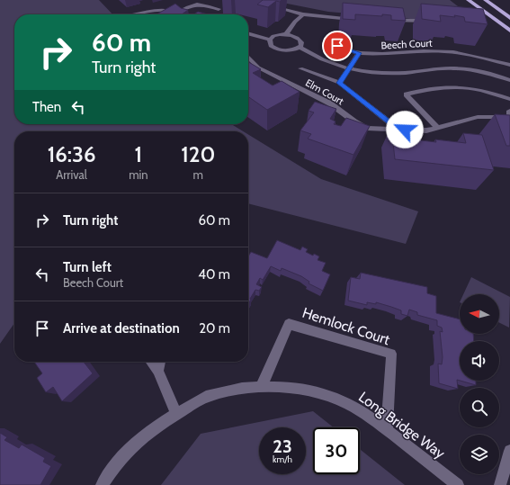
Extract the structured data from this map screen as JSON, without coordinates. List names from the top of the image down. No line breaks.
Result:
{"streets":{"street":["Beech Court","Elm Court","Hemlock Court","Long Bridge Way"]},"crossings":[["Hemlock Court","Long Bridge Way"]],"north":"left","page":{"turn":["60 m","Turn right"],"then":"Then","eta":["16:36","Arrival","1","min","120","m"],"list":[{"name":"Turn right","value":"60 m"},{"name":"Turn left","note":"Beech Court","value":"40 m"},{"name":"Arrive at destination","value":"20 m"}],"speed":"23 km/h","limit":"30"}}
